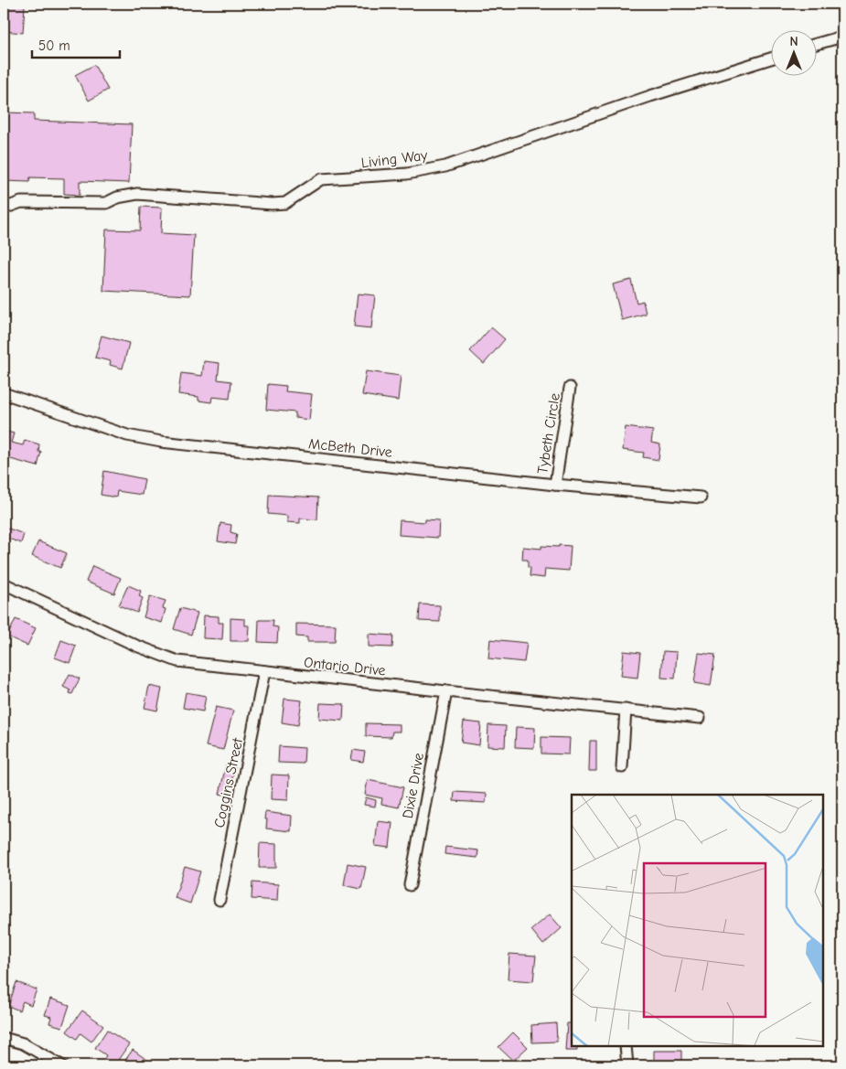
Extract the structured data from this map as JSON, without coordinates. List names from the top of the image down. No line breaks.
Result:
{"streets":{"street":["Living Way","Tybeth Circle","McBeth Drive","Ontario Drive","Coggins Street","Dixie Drive"]},"crossings":[["Tybeth Circle","McBeth Drive"],["Ontario Drive","Coggins Street"],["Ontario Drive","Dixie Drive"]],"scale_bar":"50 m","north":"top"}
